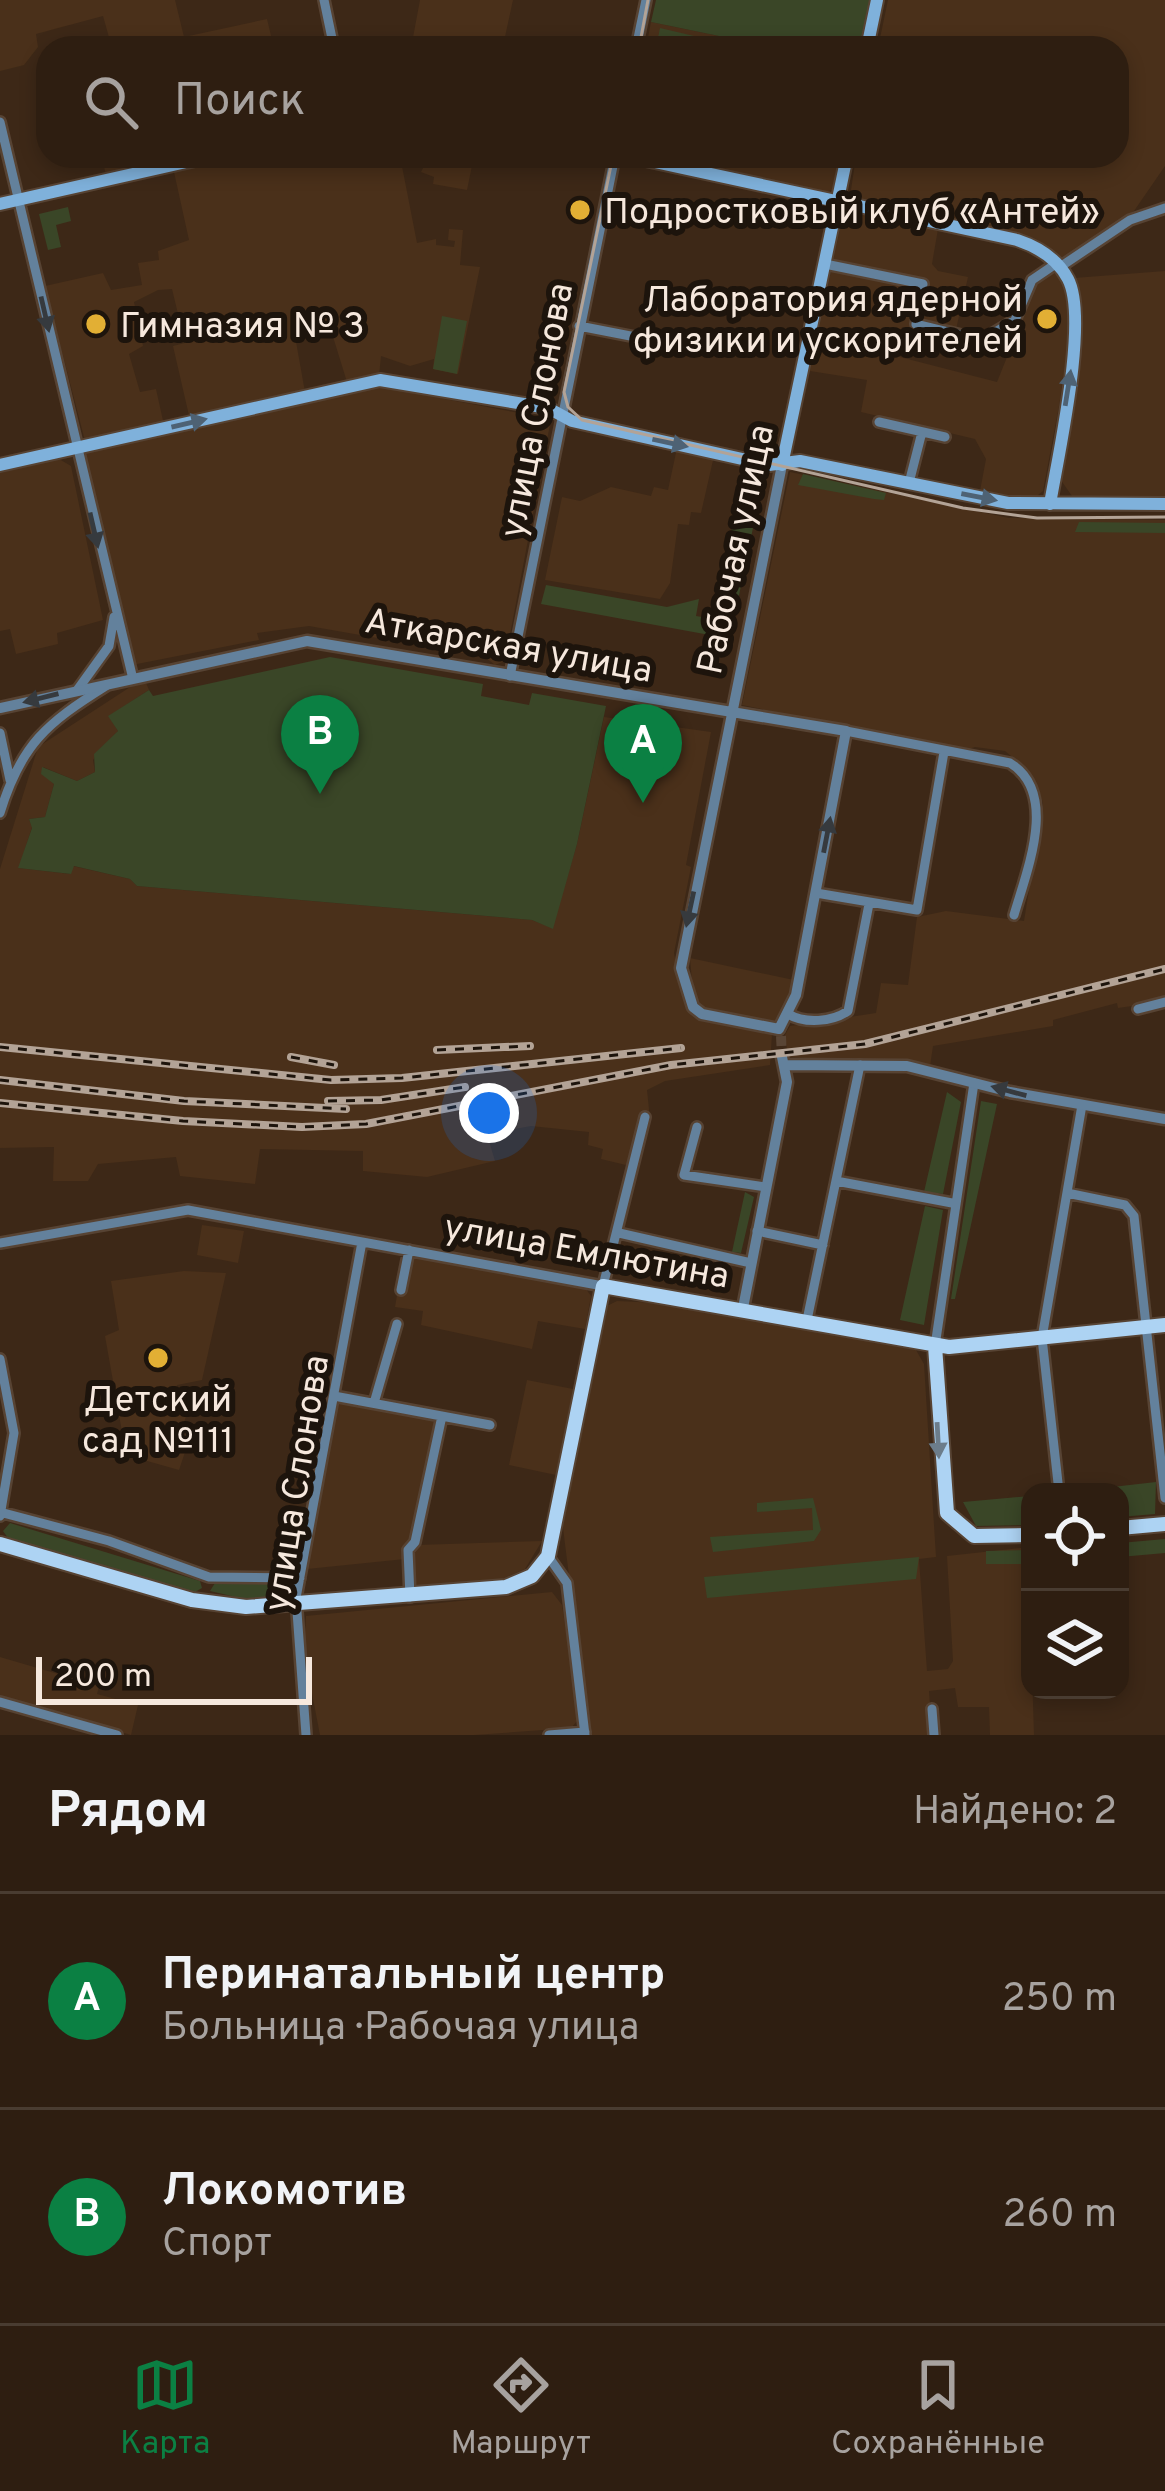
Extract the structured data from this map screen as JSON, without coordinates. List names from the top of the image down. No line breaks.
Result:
{"streets":{"main road":["Рабочая улица","улица Емлютина"],"street":["улица Слонова","Аткарская улица"]},"crossings":[["улица Слонова","Аткарская улица"],["улица Слонова","улица Емлютина"],["Рабочая улица","Аткарская улица"]],"places":["Подростковый клуб «Антей»","Лаборатория ядерной физики и ускорителей","Гимназия № 3","Детский сад №111"],"scale_bar":"200 m","page":{"search":"Поиск","pins":["B","A"],"scale":"200 m","heading":["Рядом","Найдено: 2"],"list":[{"mark":"A","name":"Перинатальный центр","note":"Больница · Рабочая улица","value":"250 m"},{"mark":"B","name":"Локомотив","note":"Спорт","value":"260 m"}],"nav":["Карта","Маршрут","Сохранённые"]}}
